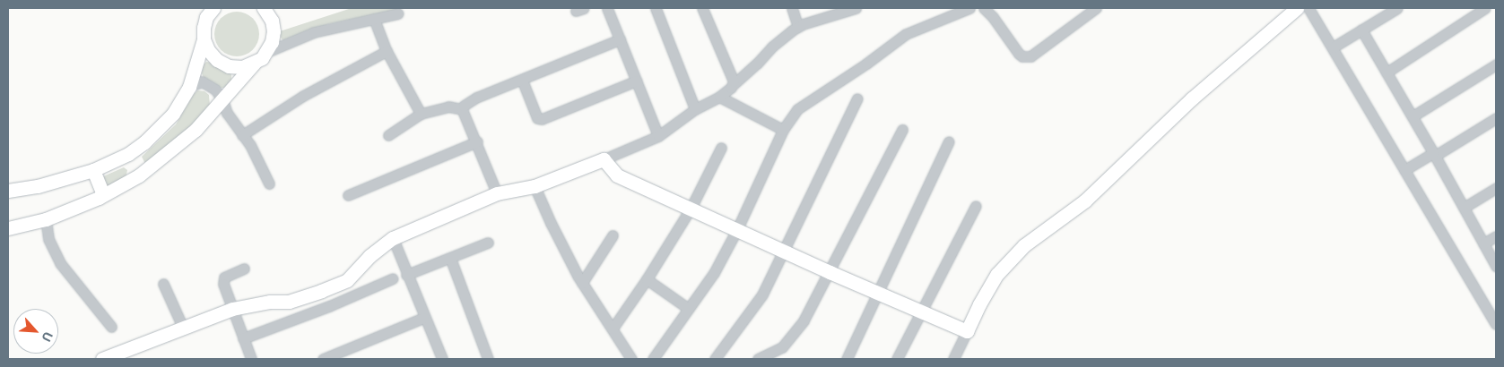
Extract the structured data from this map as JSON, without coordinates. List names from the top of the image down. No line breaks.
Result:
{"north":"bottom right"}
